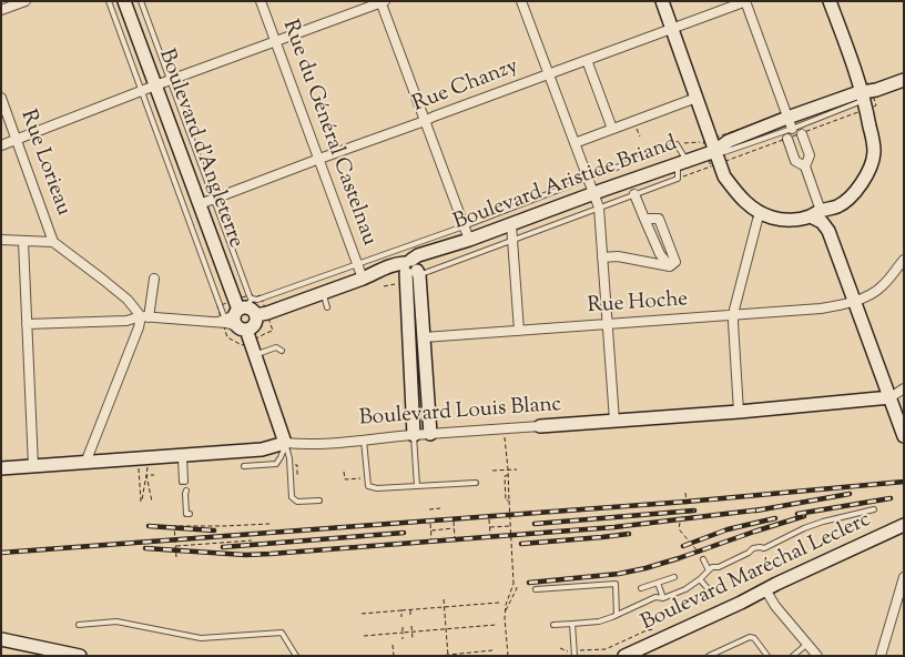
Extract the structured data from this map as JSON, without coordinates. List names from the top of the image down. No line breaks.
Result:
{"streets":{"street":["Rue Chanzy","Rue du Général Castelnau","Boulevard d'Angleterre","Rue Lorieau","Boulevard Aristide Briand","Rue Hoche","Boulevard Louis Blanc","Boulevard Maréchal Leclerc"]},"crossings":[["Rue Chanzy","Rue du Général Castelnau"],["Rue Chanzy","Boulevard d'Angleterre"],["Rue du Général Castelnau","Boulevard Aristide Briand"],["Boulevard d'Angleterre","Boulevard Aristide Briand"],["Boulevard d'Angleterre","Boulevard Louis Blanc"]]}
